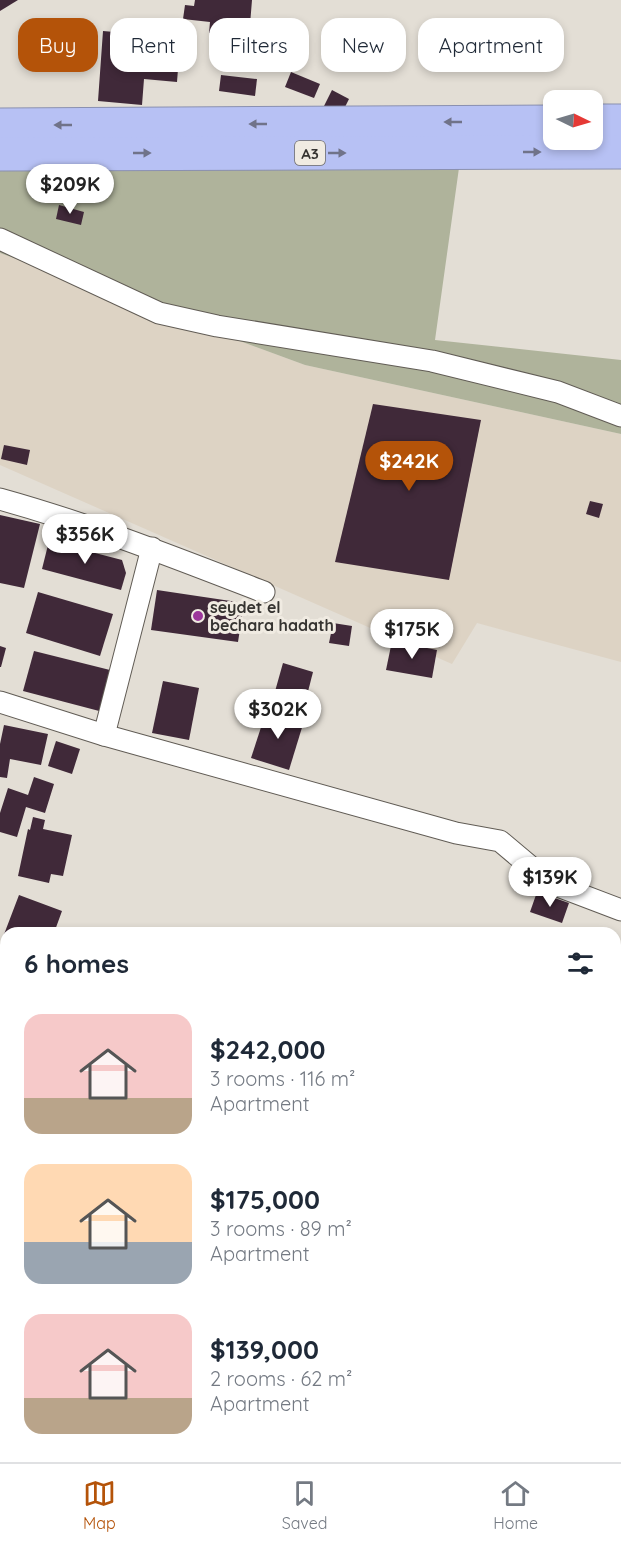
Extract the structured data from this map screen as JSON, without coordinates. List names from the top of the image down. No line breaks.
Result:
{"streets":{"highway":["A3"]},"places":["seydet el bechara hadath"],"north":"right","page":{"chip":["Buy","Rent","Filters","New","Apartment"],"price":["$209K","$242K","$356K","$175K","$302K","$139K"],"heading":"6 homes","list":[{"name":"$242,000","note":"3 rooms · 116 m² · Apartment"},{"name":"$175,000","note":"3 rooms · 89 m² · Apartment"},{"name":"$139,000","note":"2 rooms · 62 m² · Apartment"}],"tabs":["Map","Saved","Home"]}}
